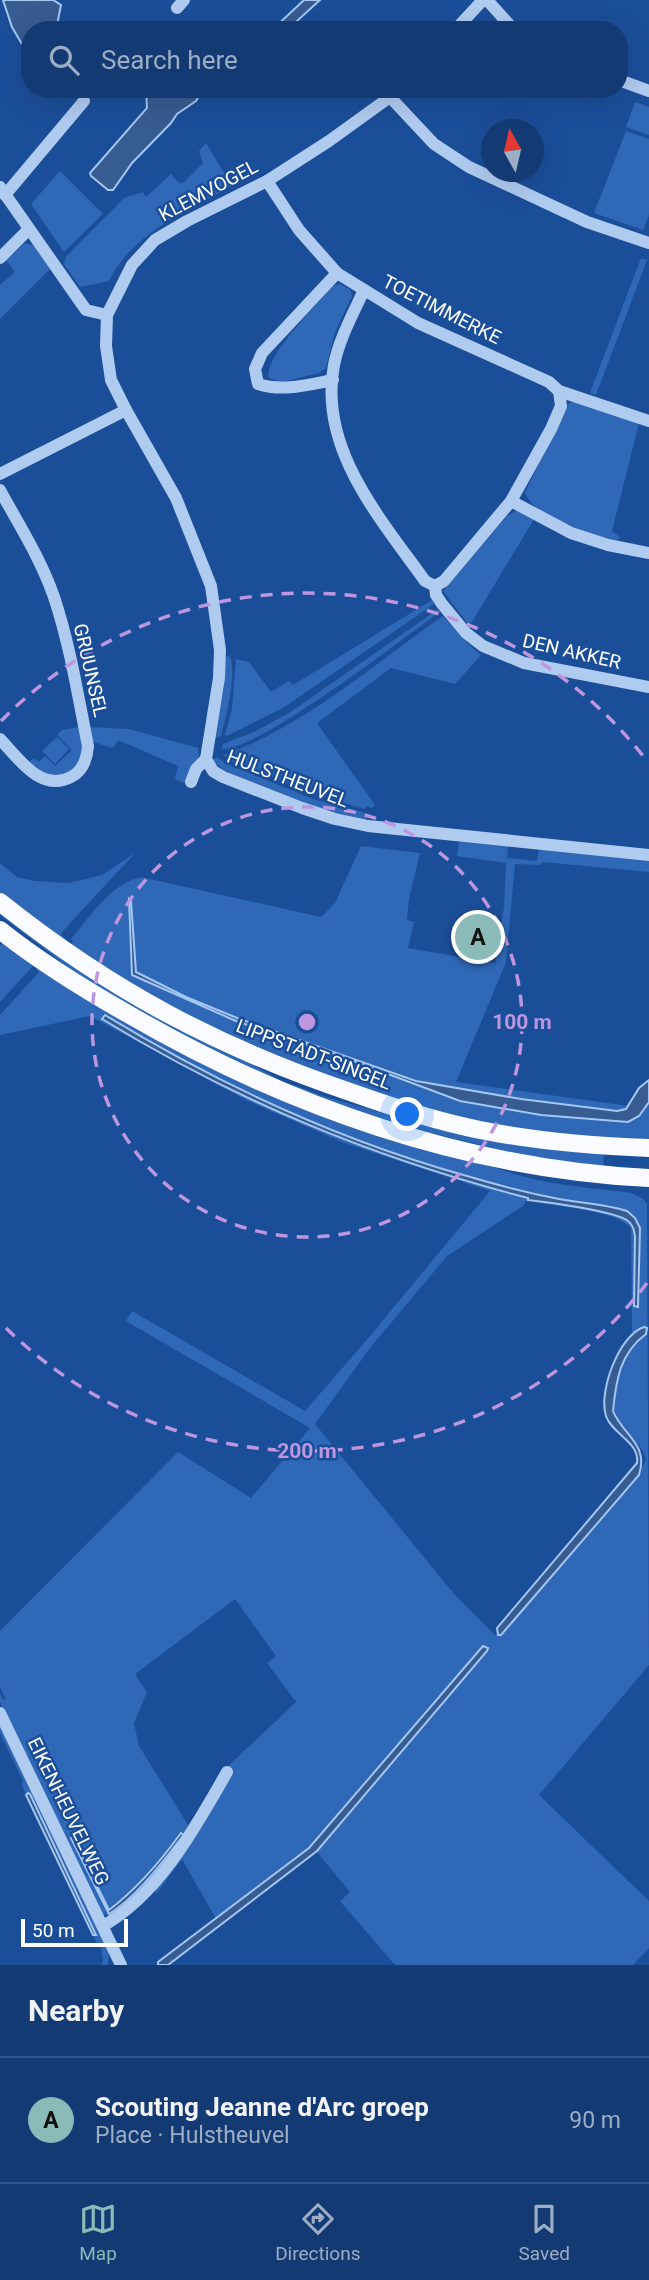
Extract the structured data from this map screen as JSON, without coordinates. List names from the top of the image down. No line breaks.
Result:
{"streets":{"main road":["LIPPSTADT-SINGEL"],"street":["KLEMVOGEL","TOETIMMERKE","DEN AKKER","GRUUNSEL","HULSTHEUVEL","EIKENHEUVELWEG"]},"crossings":[["KLEMVOGEL","TOETIMMERKE"],["KLEMVOGEL","HULSTHEUVEL"],["TOETIMMERKE","DEN AKKER"]],"scale_bar":"50 m","north":"top","page":{"search":"Search here","pins":"A","scale":"50 m","heading":"Nearby","list":[{"mark":"A","name":"Scouting Jeanne d'Arc groep","note":"Place · Hulstheuvel","value":"90 m"}],"nav":["Map","Directions","Saved"]},"rings":["100 m","200 m"]}
